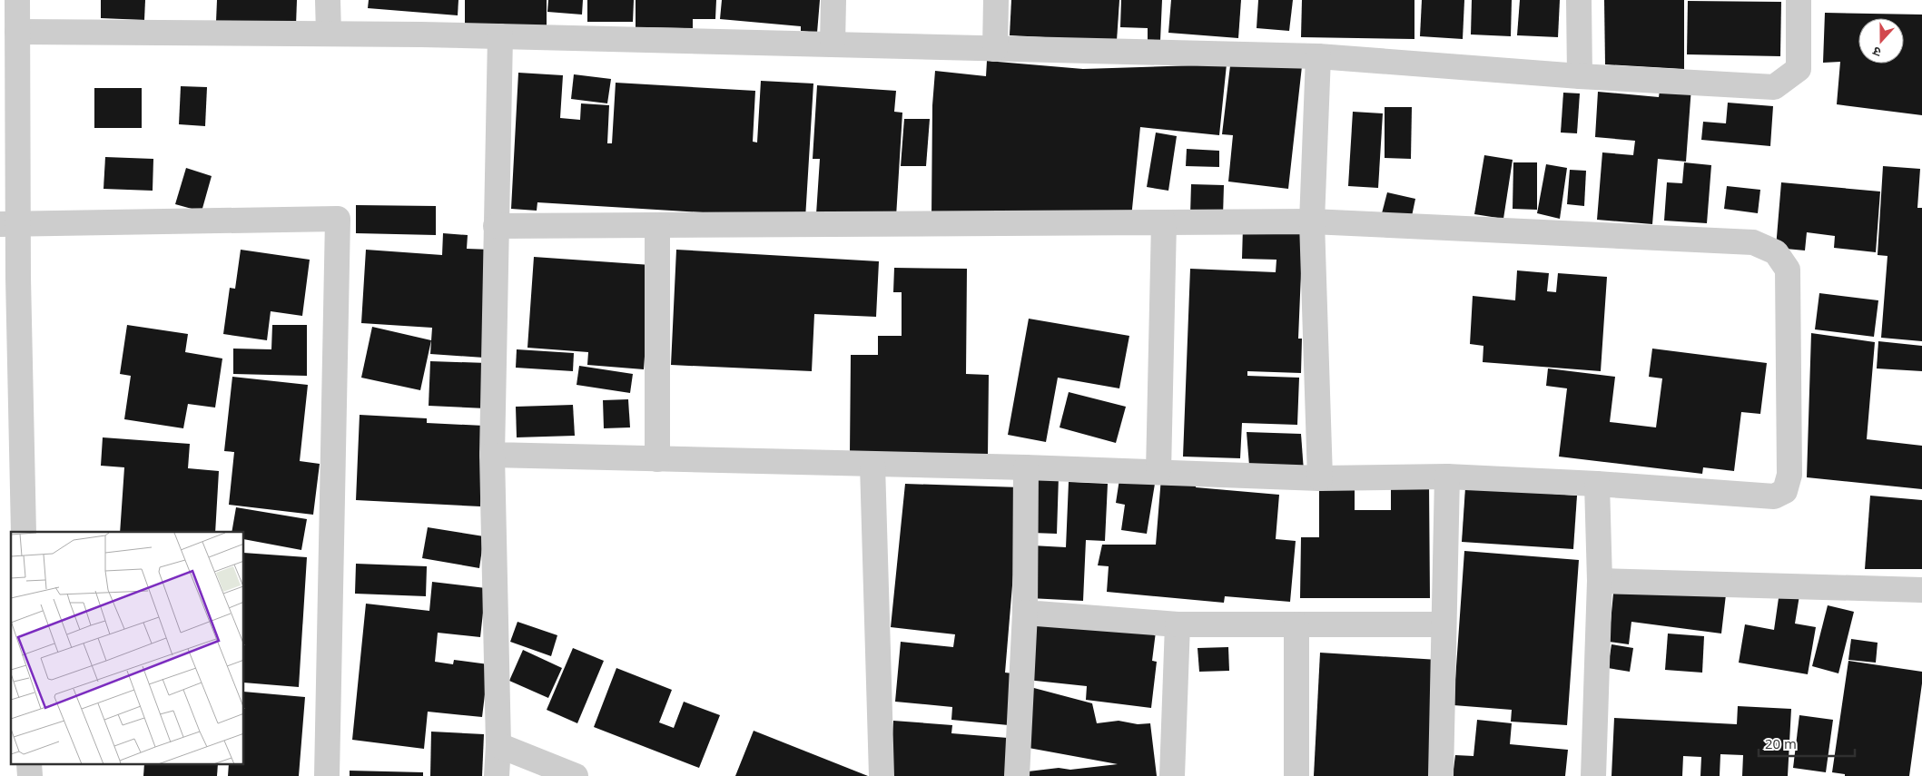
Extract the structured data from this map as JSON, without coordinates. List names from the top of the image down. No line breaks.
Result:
{"scale_bar":"20 m","north":"bottom"}
